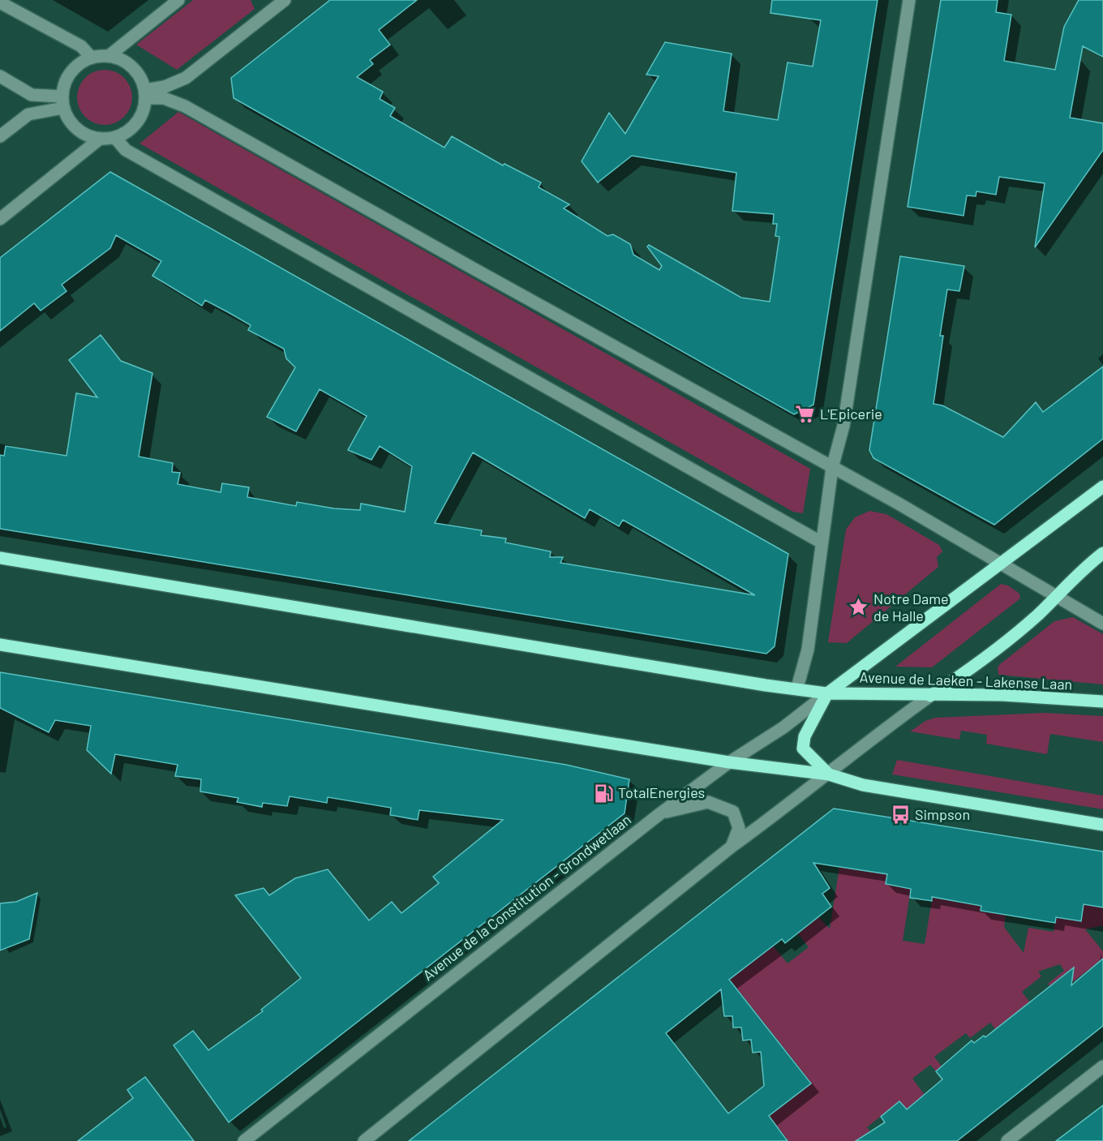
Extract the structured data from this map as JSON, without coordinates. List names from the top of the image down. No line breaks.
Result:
{"streets":{"main road":["Avenue de Laeken - Lakense Laan"],"street":["Avenue de la Constitution - Grondwetlaan"]},"crossings":[["Avenue de Laeken - Lakense Laan","Avenue de la Constitution - Grondwetlaan"]],"places":{"supermarket":["L'Epicerie"],"place":["Notre Dame de Halle"],"fuel station":["TotalEnergies"],"bus stop":["Simpson"]}}
